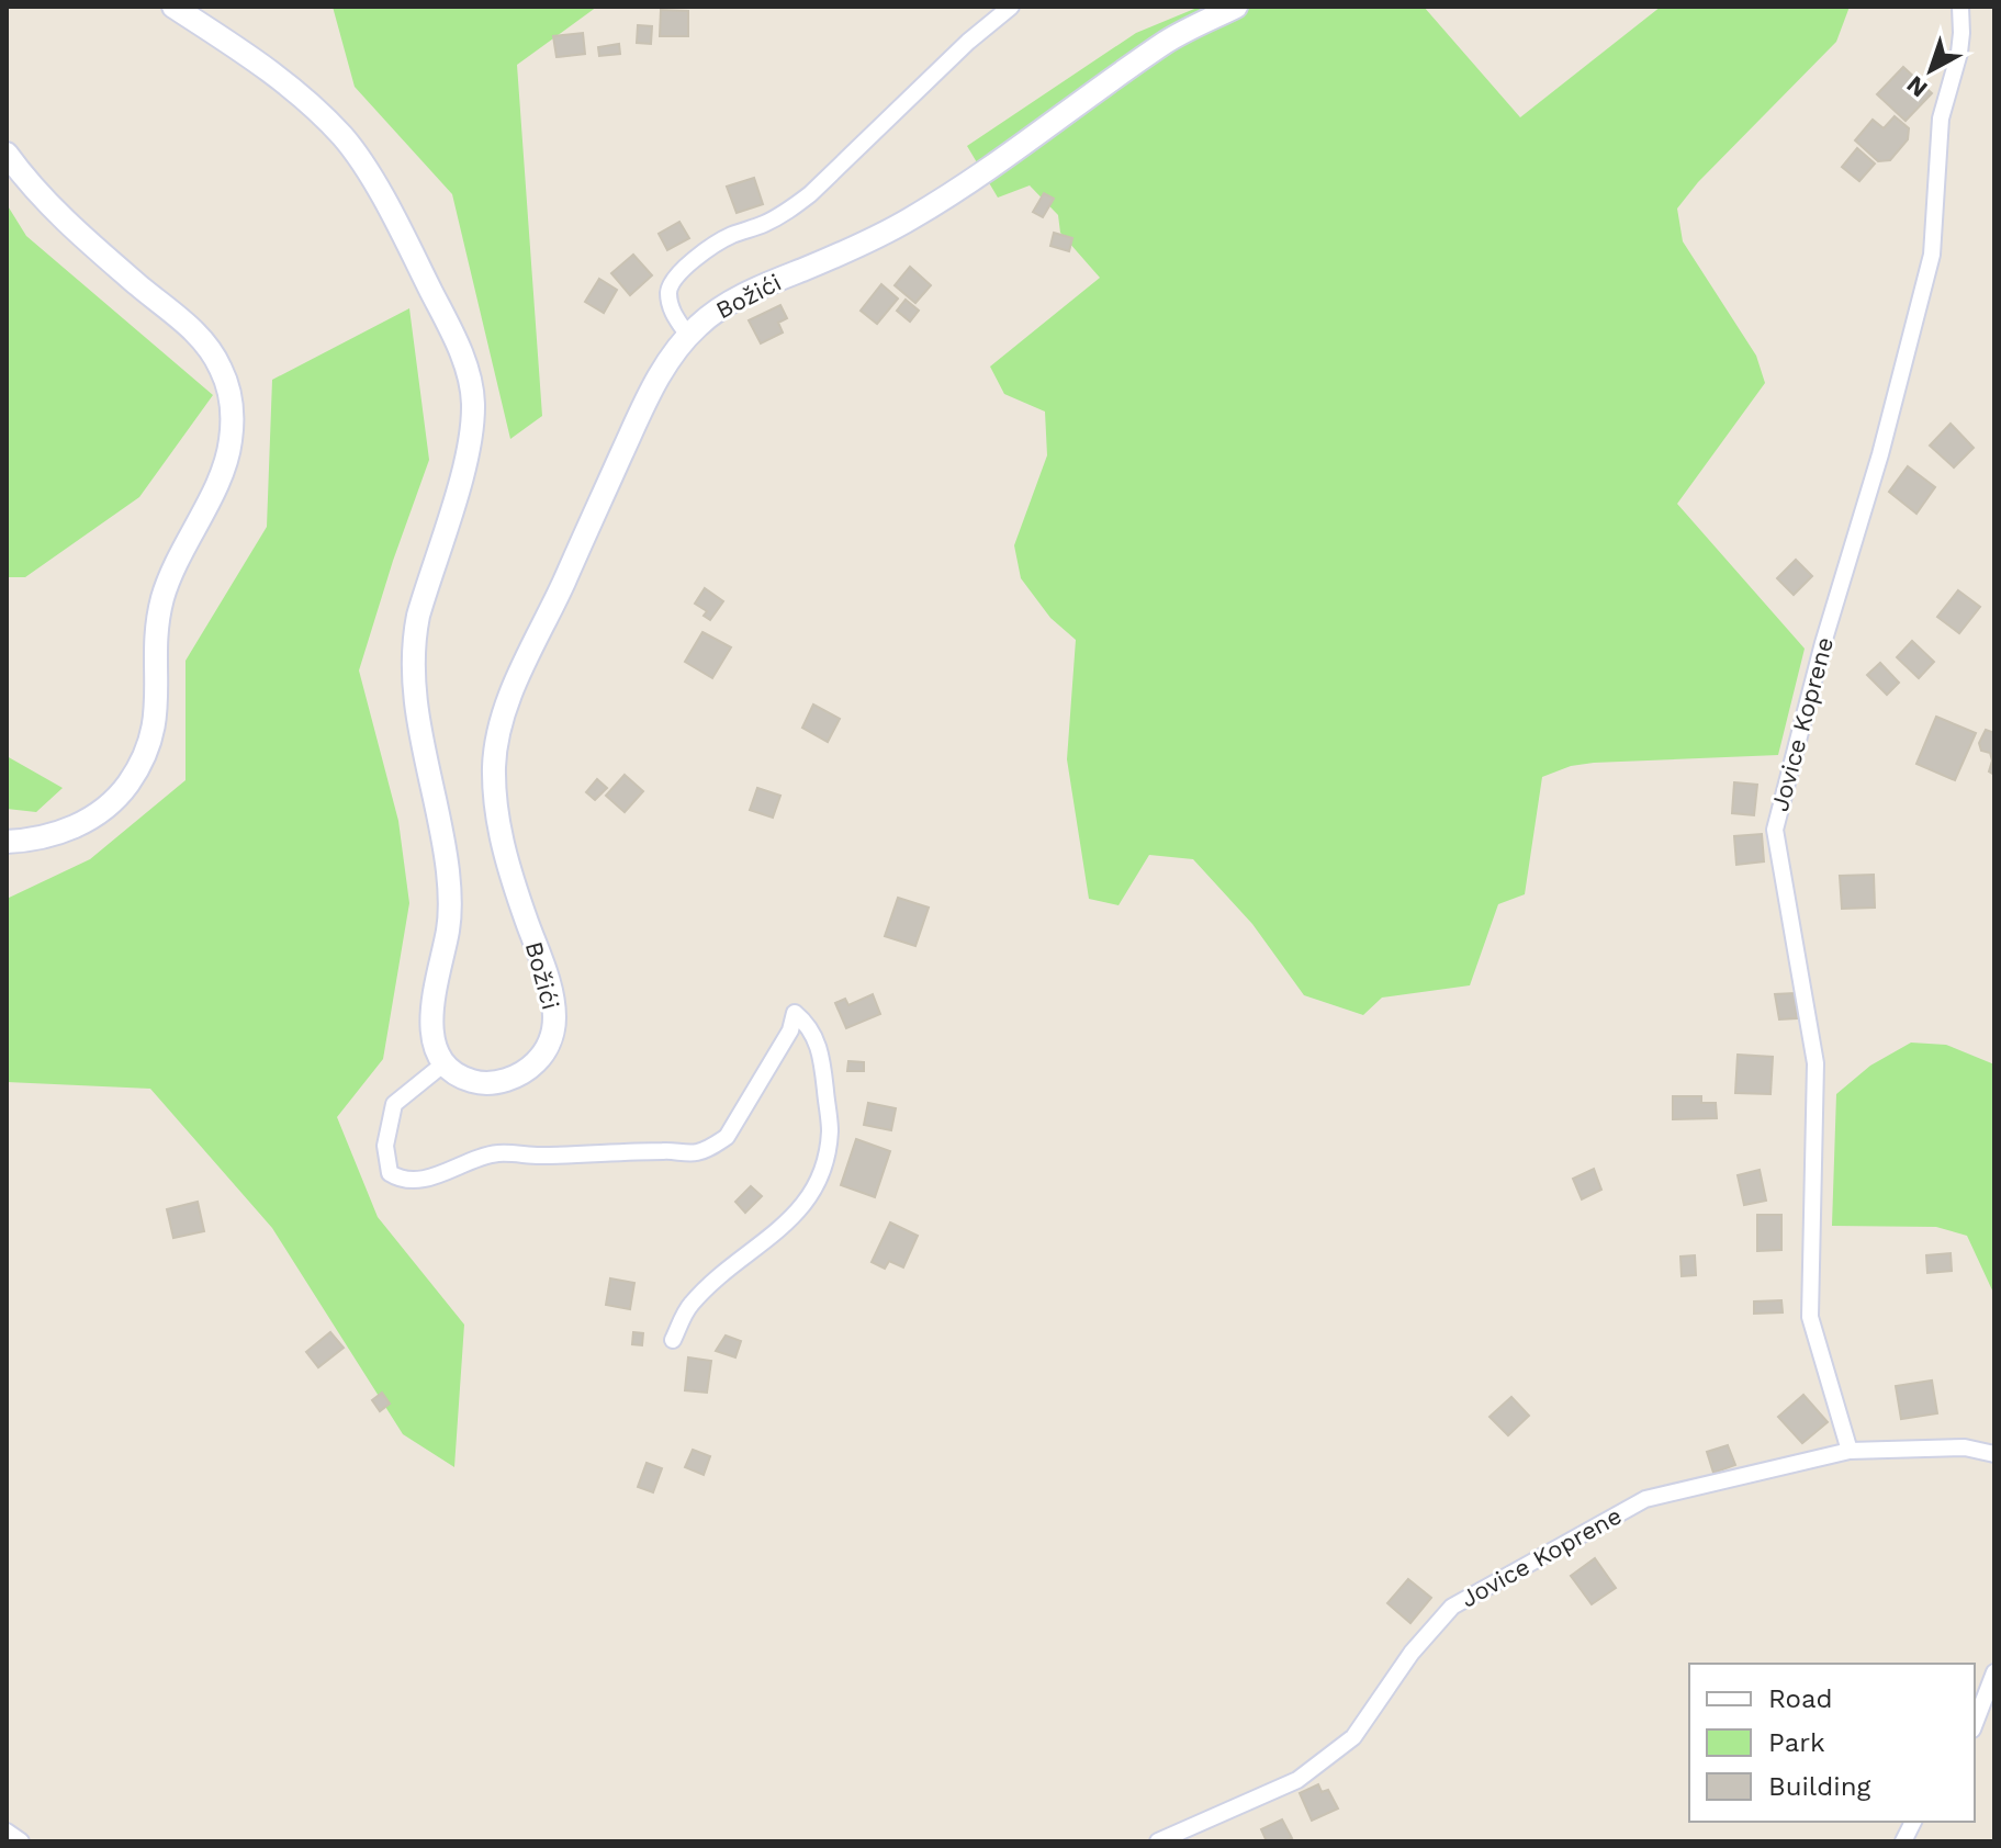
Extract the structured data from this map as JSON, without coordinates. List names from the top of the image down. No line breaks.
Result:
{"streets":{"main road":["Božići"],"street":["Jovice Koprene"]},"legend":["Road","Park","Building"],"north":"bottom left"}
